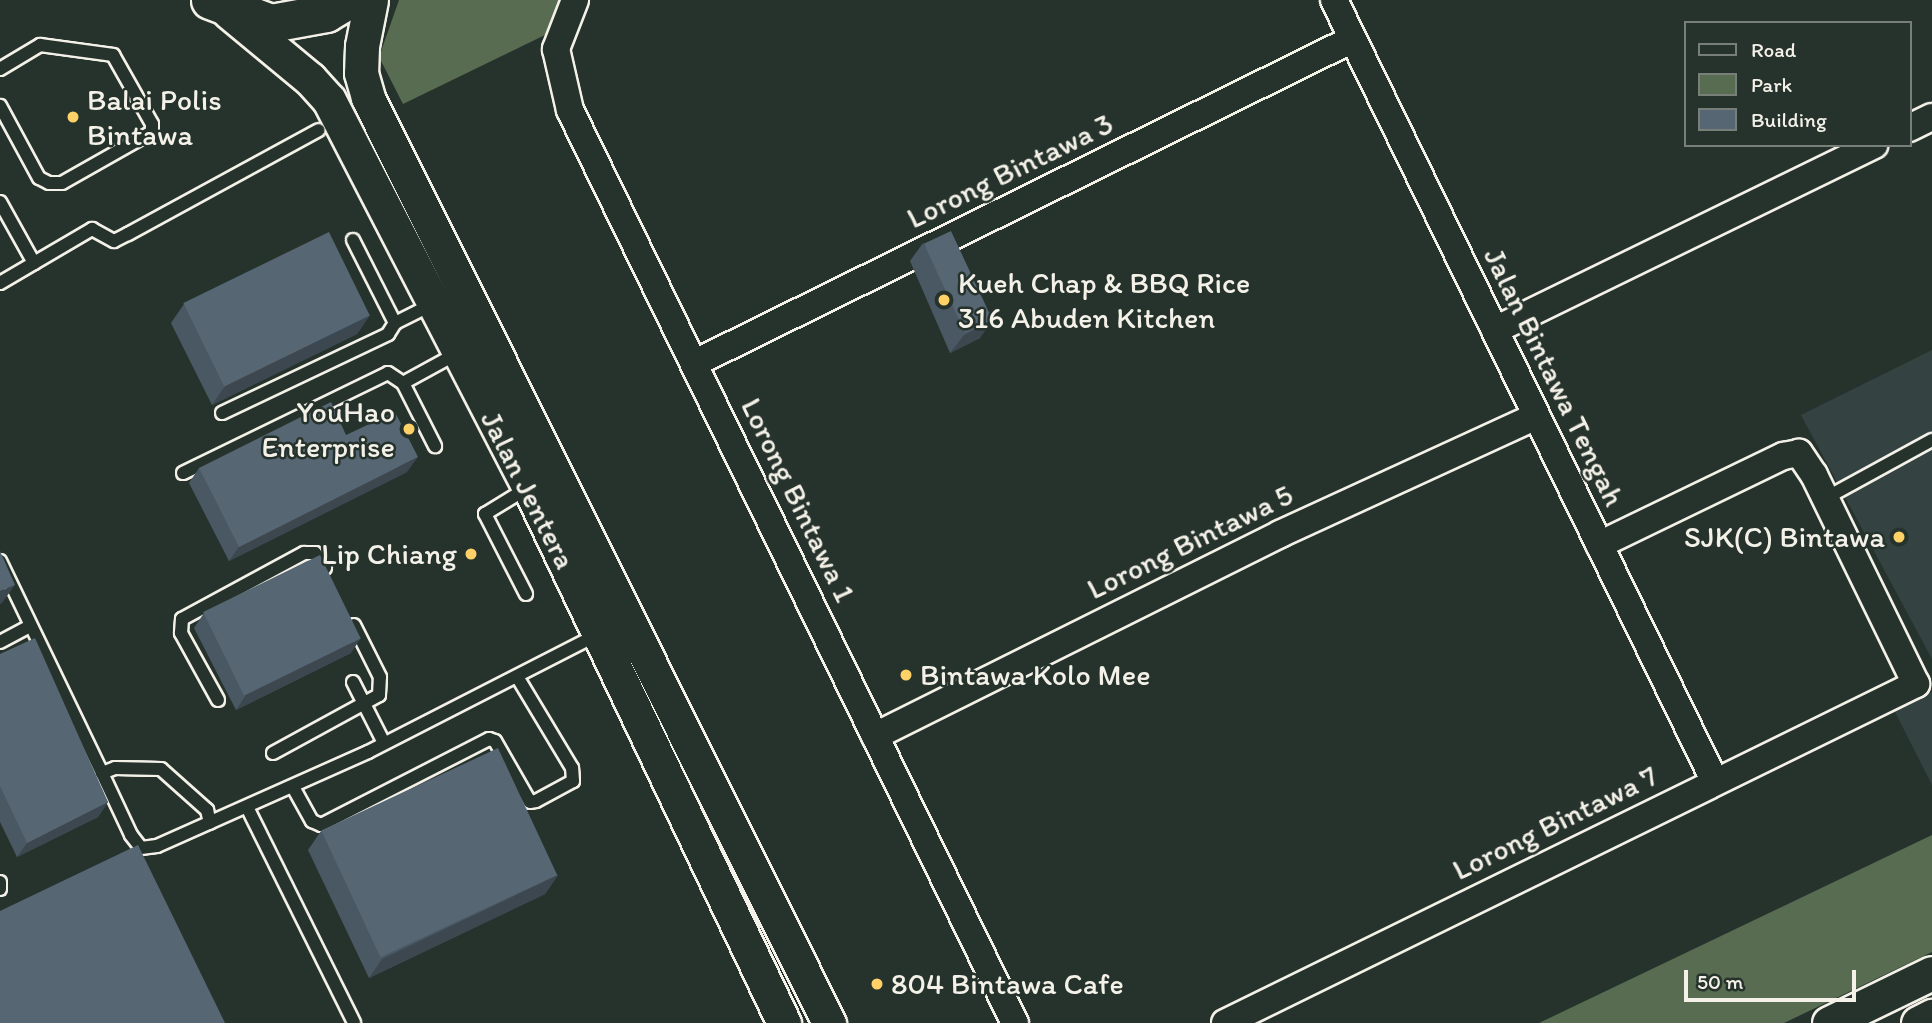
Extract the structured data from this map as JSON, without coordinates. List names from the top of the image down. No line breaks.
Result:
{"streets":{"street":["Lorong Bintawa 3","Jalan Bintawa Tengah","Jalan Jentera","Lorong Bintawa 1","Lorong Bintawa 5","Lorong Bintawa 7"]},"crossings":[["Lorong Bintawa 3","Jalan Bintawa Tengah"],["Lorong Bintawa 3","Lorong Bintawa 1"],["Jalan Bintawa Tengah","Lorong Bintawa 5"],["Jalan Bintawa Tengah","Lorong Bintawa 7"],["Lorong Bintawa 1","Lorong Bintawa 5"]],"places":["Balai Polis Bintawa","Kueh Chap & BBQ Rice 316 Abuden Kitchen","YouHao Enterprise","SJK(C) Bintawa","Lip Chiang","Bintawa Kolo Mee","804 Bintawa Cafe"],"legend":["Road","Park","Building"],"scale_bar":"50 m"}
